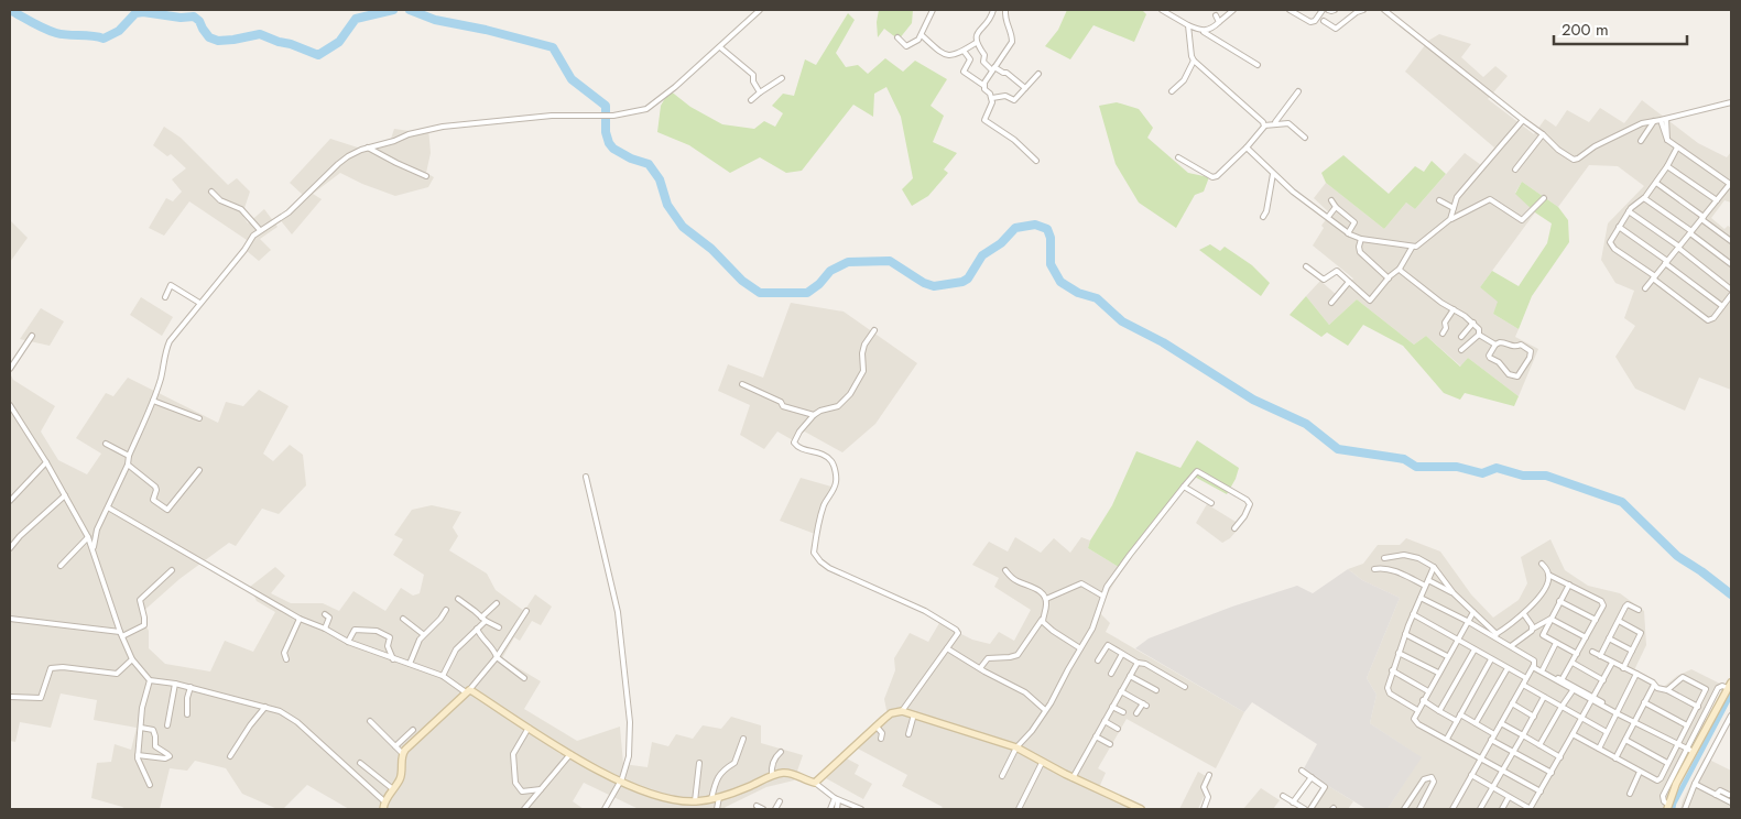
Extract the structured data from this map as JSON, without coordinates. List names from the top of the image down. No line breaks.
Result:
{"scale_bar":"200 m"}
